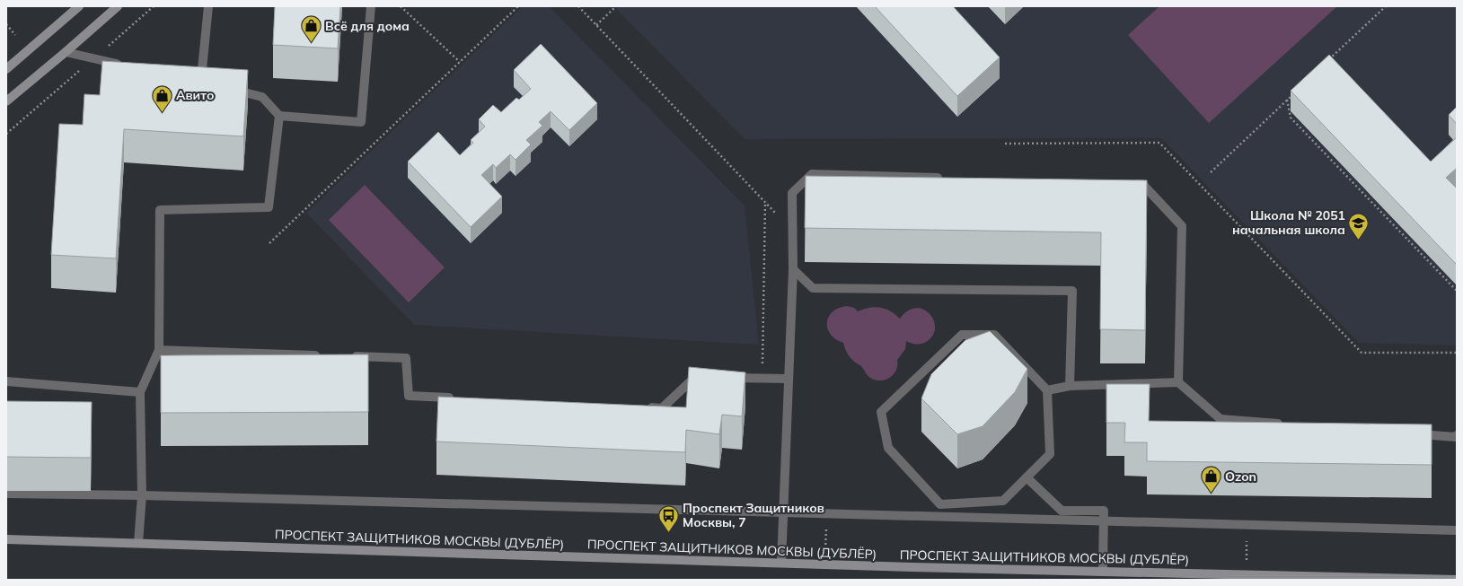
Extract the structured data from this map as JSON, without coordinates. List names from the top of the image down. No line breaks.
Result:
{"streets":{"street":["ПРОСПЕКТ ЗАЩИТНИКОВ МОСКВЫ (ДУБЛЁР)"]},"places":{"shop":["Всё для дома","Авито","Ozon"],"school or university":["Школа № 2051 начальная школа"],"bus stop":["Проспект Защитников Москвы, 7"]}}
